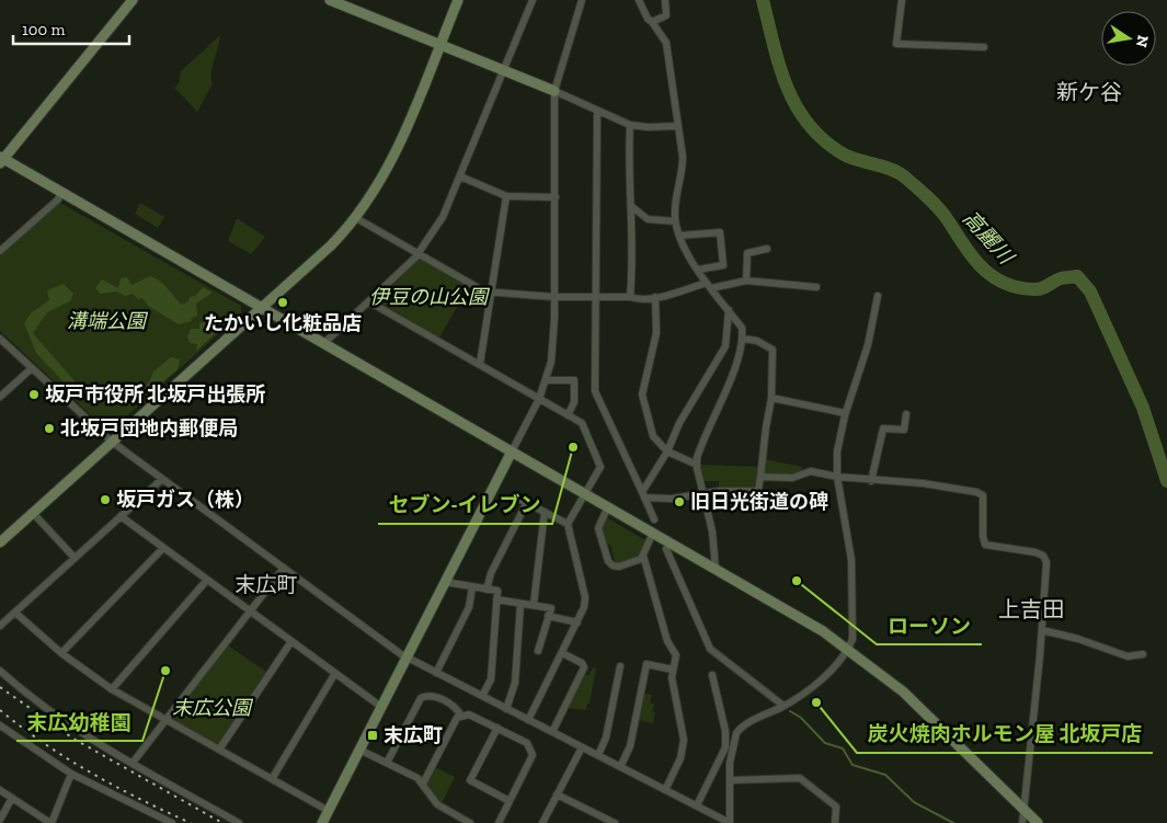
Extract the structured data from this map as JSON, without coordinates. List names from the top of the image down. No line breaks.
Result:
{"districts":["新ケ谷","末広町","上吉田"],"water":["高麗川"],"parks":["伊豆の山公園","溝端公園","末広公園"],"places":{"other":["たかいし化粧品店","坂戸市役所 北坂戸出張所","北坂戸団地内郵便局","セブン-イレブン","坂戸ガス（株）","旧日光街道の碑","ローソン","末広幼稚園","炭火焼肉ホルモン屋 北坂戸店"],"transit":["末広町"]},"scale_bar":"100 m","north":"right"}
